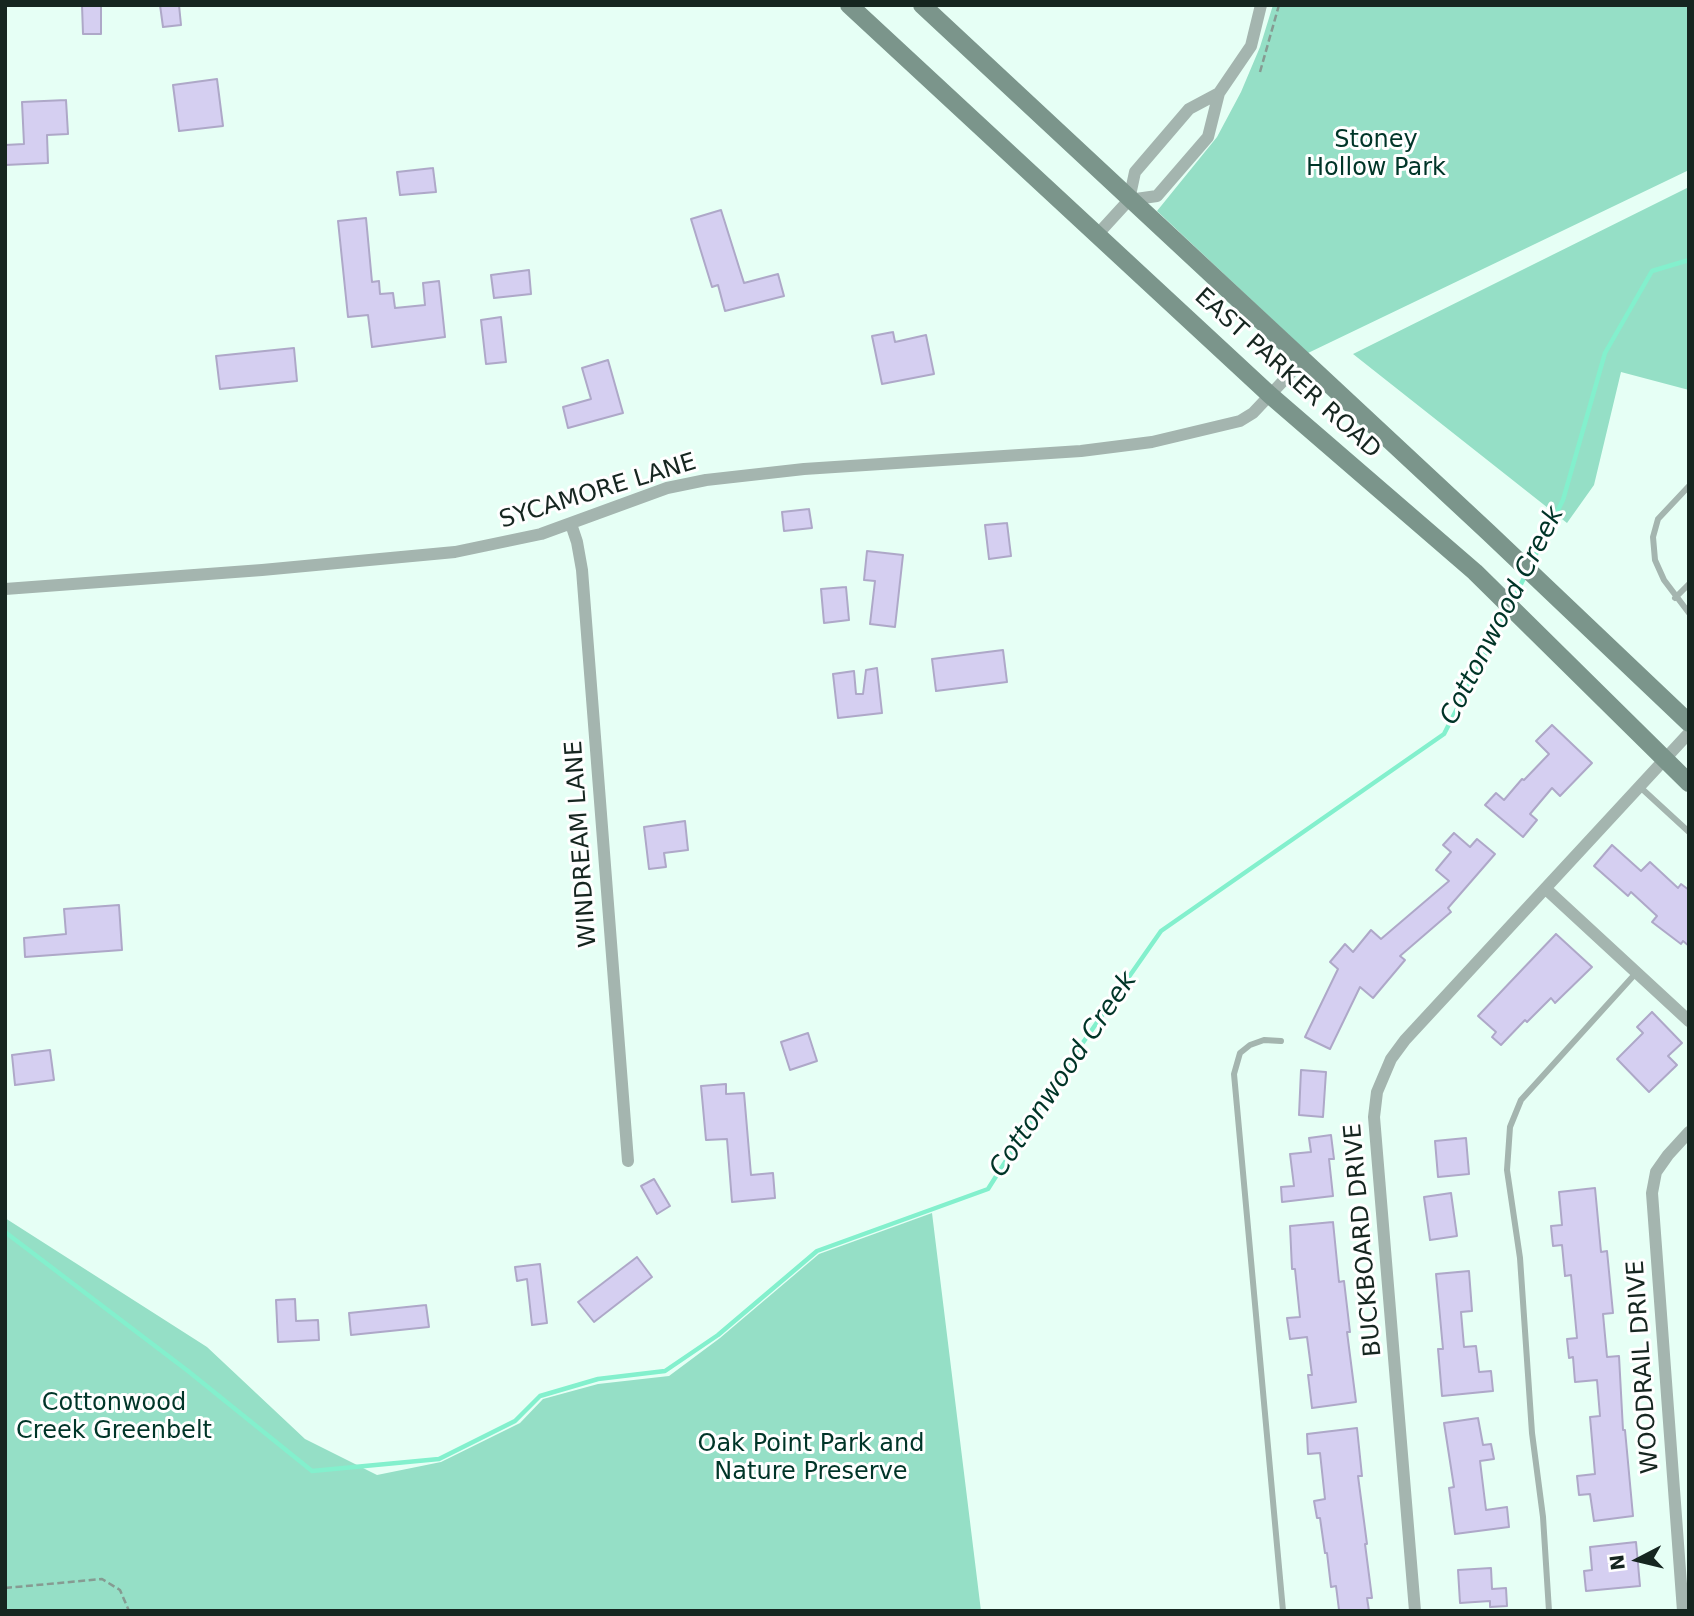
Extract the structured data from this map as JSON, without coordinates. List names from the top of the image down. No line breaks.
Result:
{"streets":{"main road":["EAST PARKER ROAD"],"street":["SYCAMORE LANE","WINDREAM LANE","BUCKBOARD DRIVE","WOODRAIL DRIVE"]},"crossings":[["EAST PARKER ROAD","SYCAMORE LANE"],["EAST PARKER ROAD","BUCKBOARD DRIVE"],["SYCAMORE LANE","WINDREAM LANE"]],"water":["Cottonwood Creek"],"parks":["Stoney Hollow Park","Cottonwood Creek Greenbelt","Oak Point Park and Nature Preserve"],"north":"left"}
